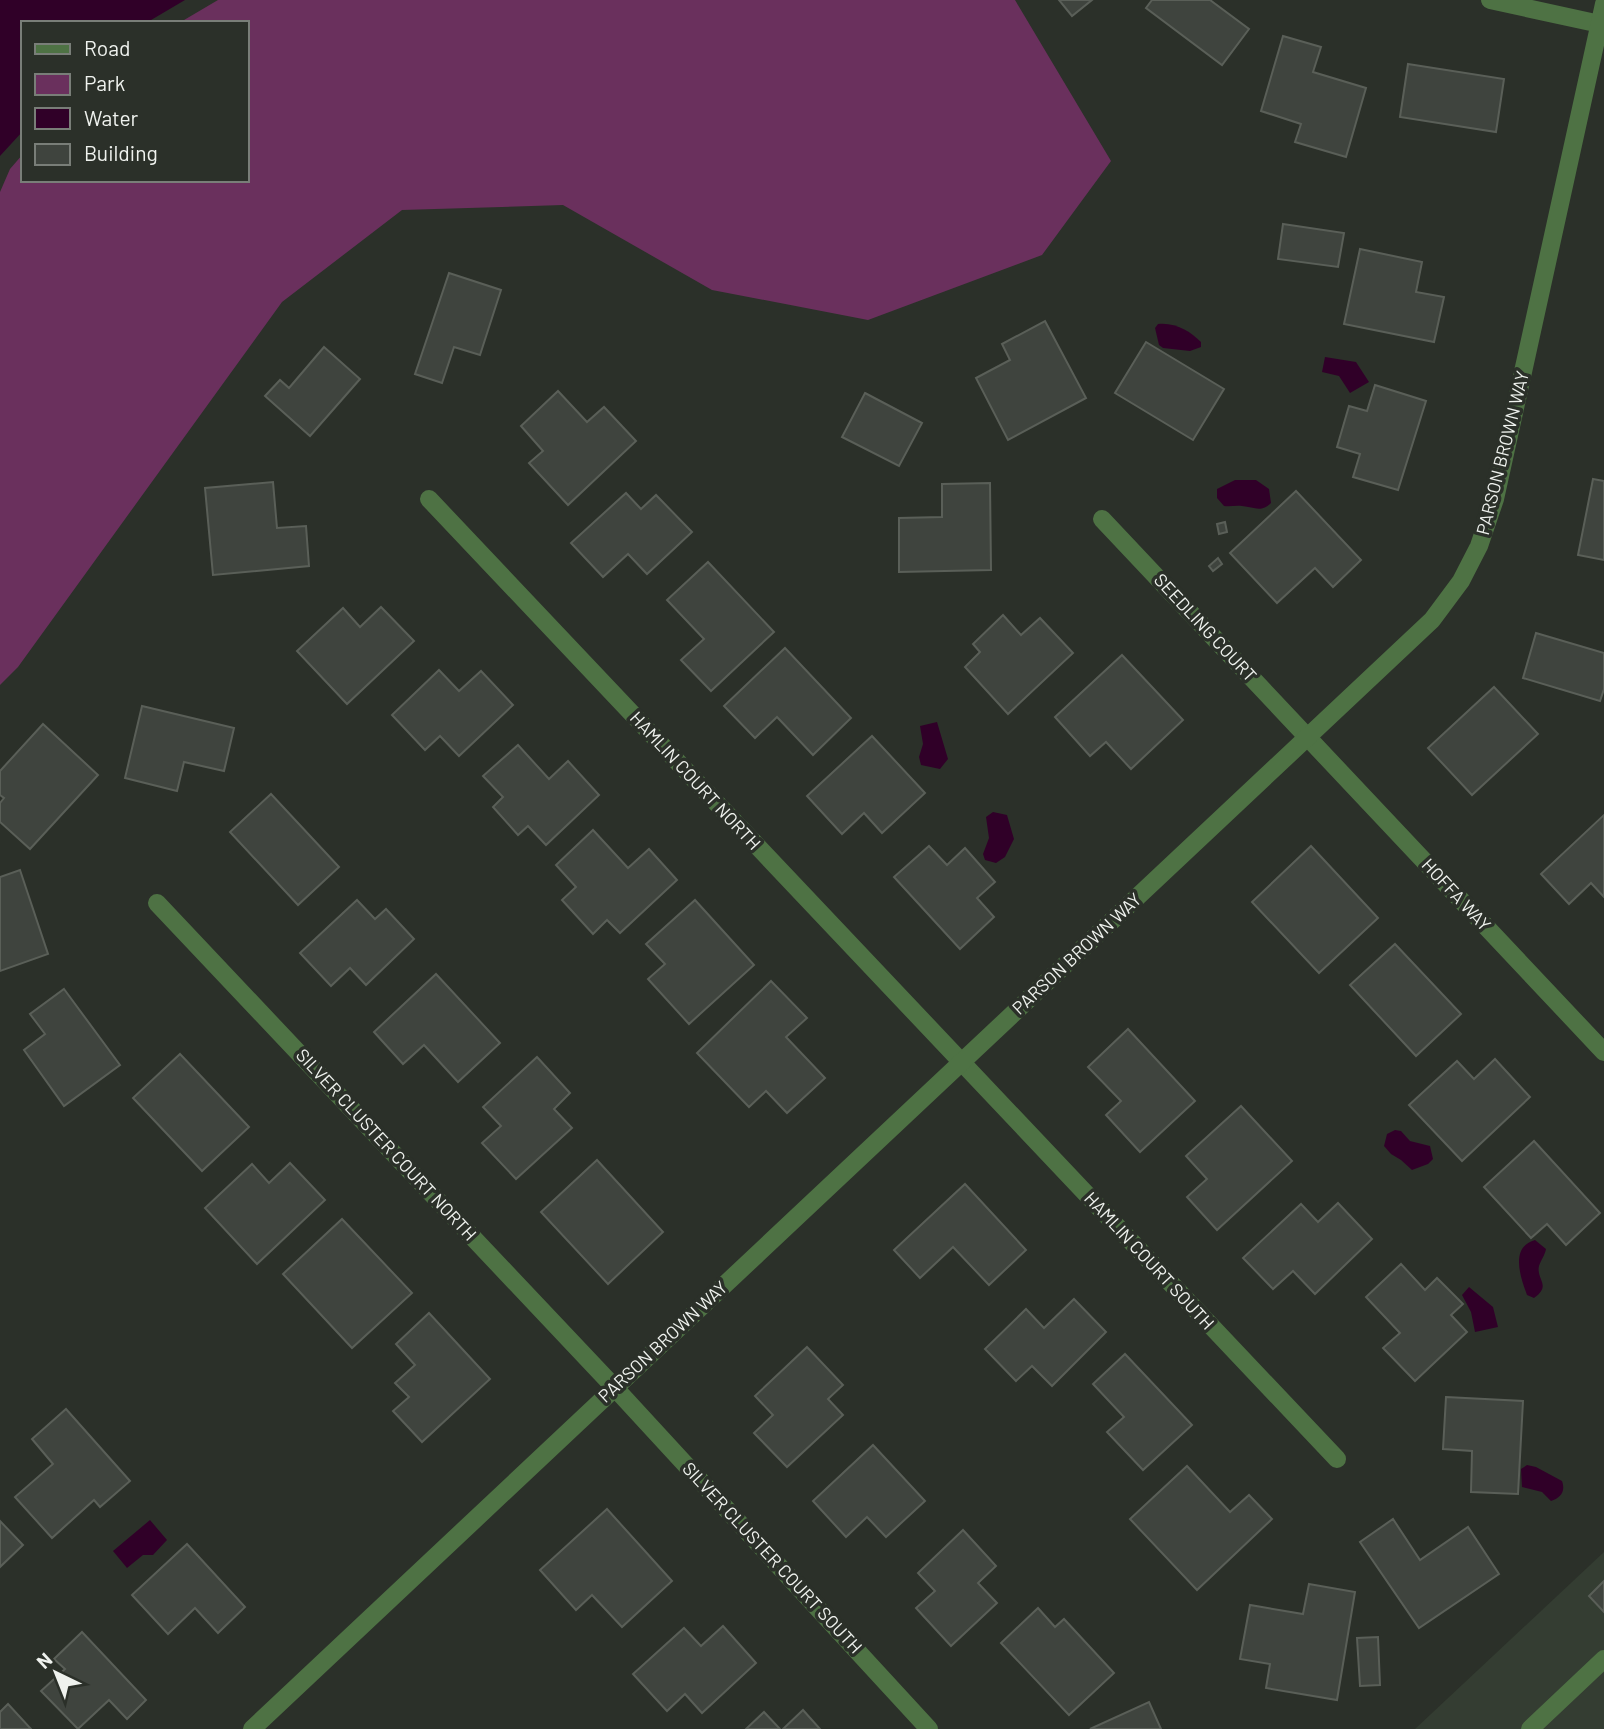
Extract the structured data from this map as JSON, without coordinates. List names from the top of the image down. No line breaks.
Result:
{"streets":{"street":["PARSON BROWN WAY","SEEDLING COURT","HAMLIN COURT NORTH","HOFFA WAY","SILVER CLUSTER COURT NORTH","HAMLIN COURT SOUTH","SILVER CLUSTER COURT SOUTH"]},"crossings":[["PARSON BROWN WAY","SEEDLING COURT"],["PARSON BROWN WAY","HAMLIN COURT NORTH"],["PARSON BROWN WAY","HOFFA WAY"],["PARSON BROWN WAY","SILVER CLUSTER COURT NORTH"],["PARSON BROWN WAY","HAMLIN COURT SOUTH"],["PARSON BROWN WAY","SILVER CLUSTER COURT SOUTH"],["SEEDLING COURT","HOFFA WAY"],["HAMLIN COURT NORTH","HAMLIN COURT SOUTH"],["SILVER CLUSTER COURT NORTH","SILVER CLUSTER COURT SOUTH"]],"legend":["Road","Park","Water","Building"],"north":"top left"}
